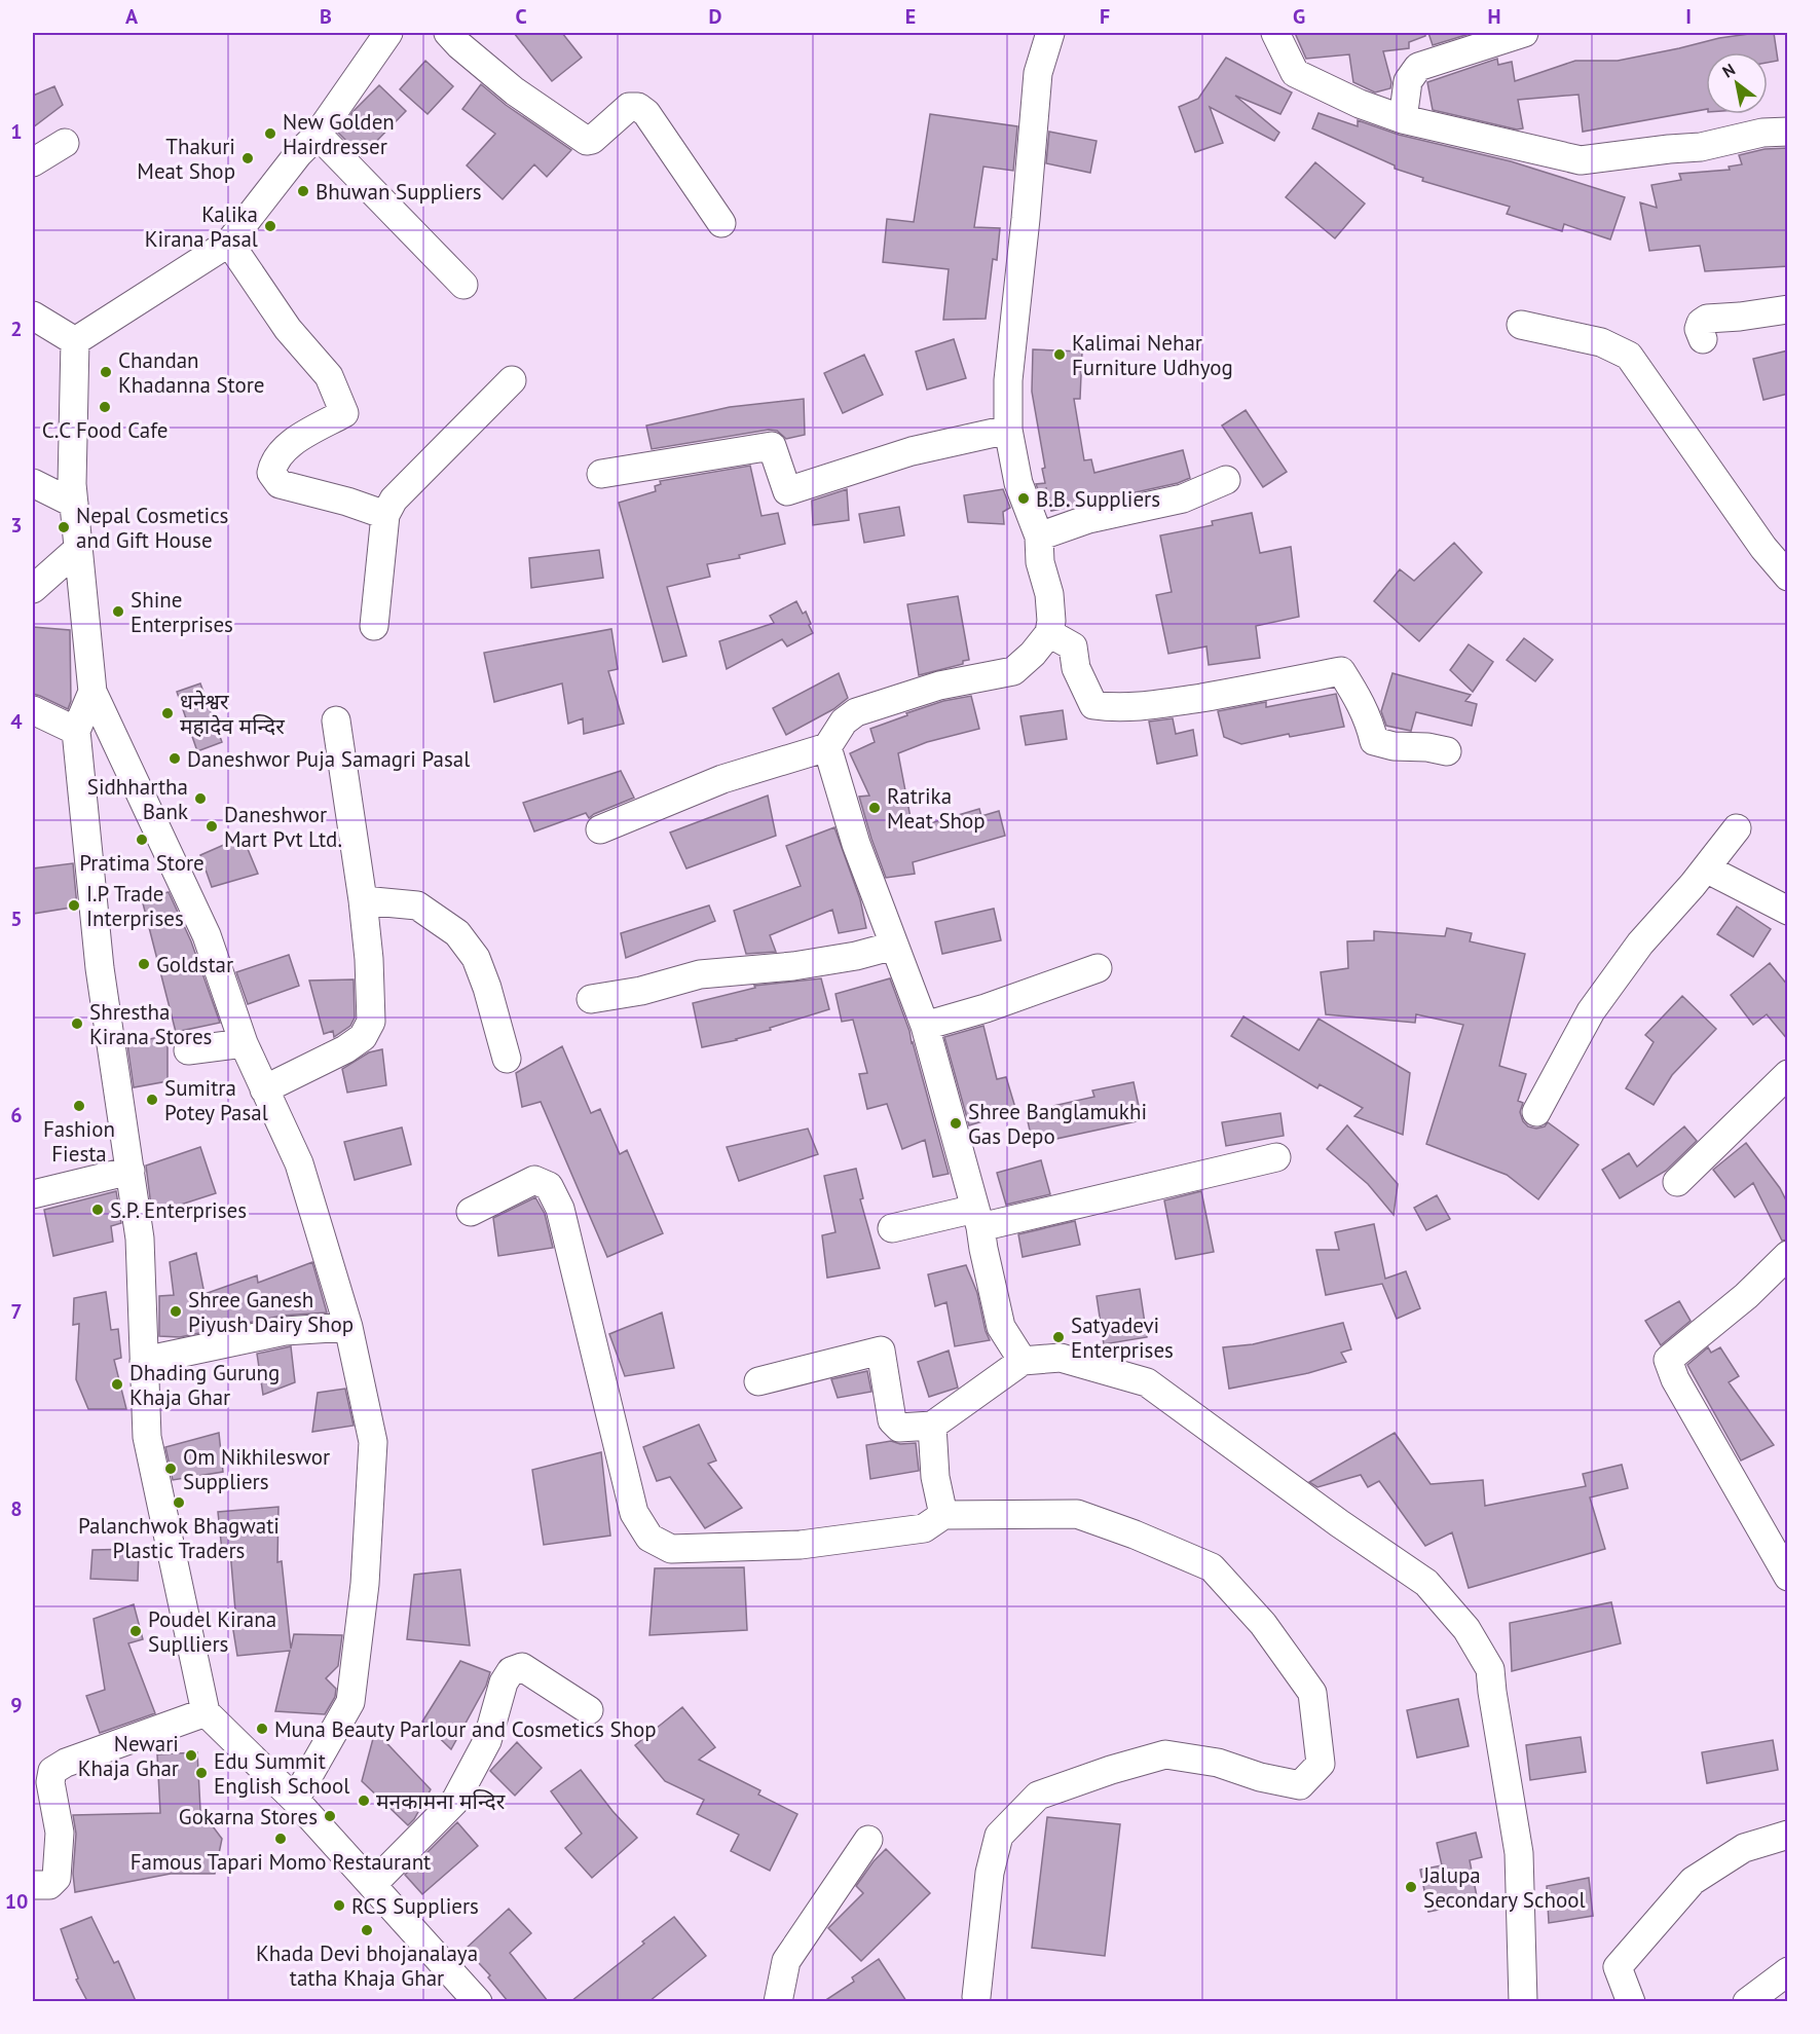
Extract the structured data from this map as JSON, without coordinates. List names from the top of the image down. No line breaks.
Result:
{"places":["New Golden Hairdresser","Thakuri Meat Shop","Bhuwan Suppliers","Kalika Kirana Pasal","Kalimai Nehar Furniture Udhyog","Chandan Khadanna Store","C.C Food Cafe","B.B. Suppliers","Nepal Cosmetics and Gift House","Shine Enterprises","धनेश्वर महादेव मन्दिर","Daneshwor Puja Samagri Pasal","Sidhhartha Bank","Ratrika Meat Shop","Daneshwor Mart Pvt Ltd.","Pratima Store","I.P Trade Interprises","Goldstar","Shrestha Kirana Stores","Sumitra Potey Pasal","Fashion Fiesta","Shree Banglamukhi Gas Depo","S.P. Enterprises","Shree Ganesh Piyush Dairy Shop","Satyadevi Enterprises","Dhading Gurung Khaja Ghar","Om Nikhileswor Suppliers","Palanchwok Bhagwati Plastic Traders","Poudel Kirana Suplliers","Muna Beauty Parlour and Cosmetics Shop","Newari Khaja Ghar","Edu Summit English School","मनकामना मन्दिर","Gokarna Stores","Famous Tapari Momo Restaurant","Jalupa Secondary School","RCS Suppliers","Khada Devi bhojanalaya tatha Khaja Ghar"],"north":"top left","grid":{"columns":["A","B","C","D","E","F","G","H","I"],"rows":["1","2","3","4","5","6","7","8","9","10"]}}
